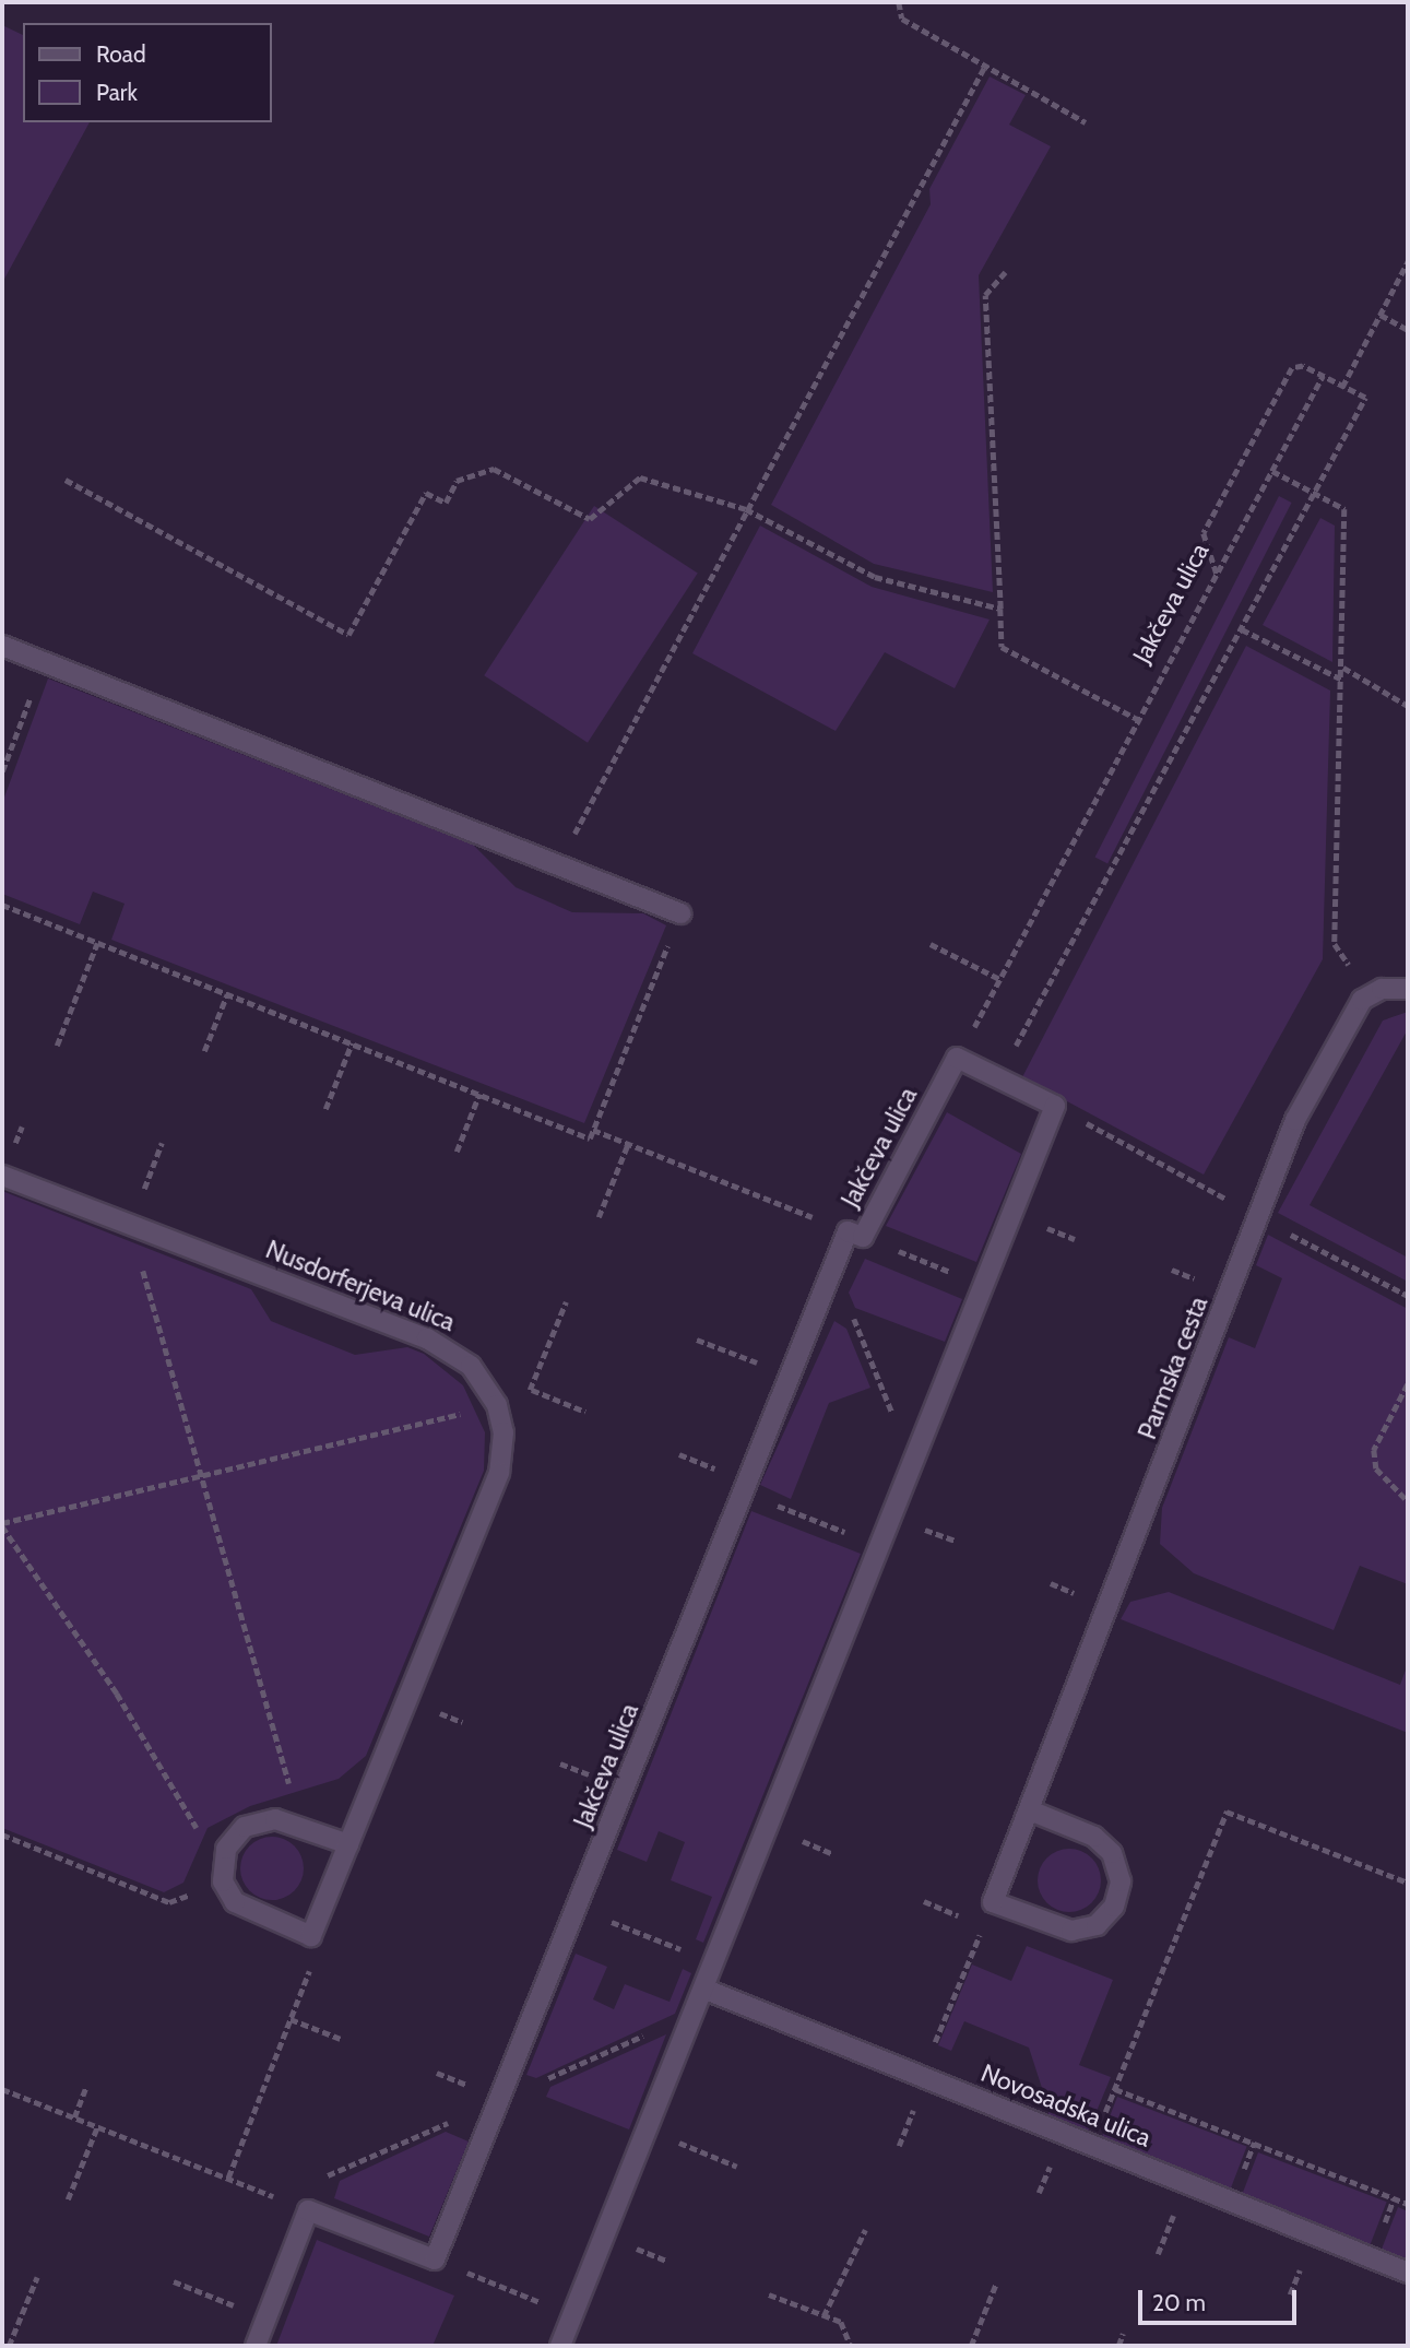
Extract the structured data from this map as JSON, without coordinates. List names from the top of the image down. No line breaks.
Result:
{"streets":{"street":["Jakčeva ulica","Nusdorferjeva ulica","Parmska cesta","Novosadska ulica"]},"legend":["Road","Park"],"scale_bar":"20 m"}
